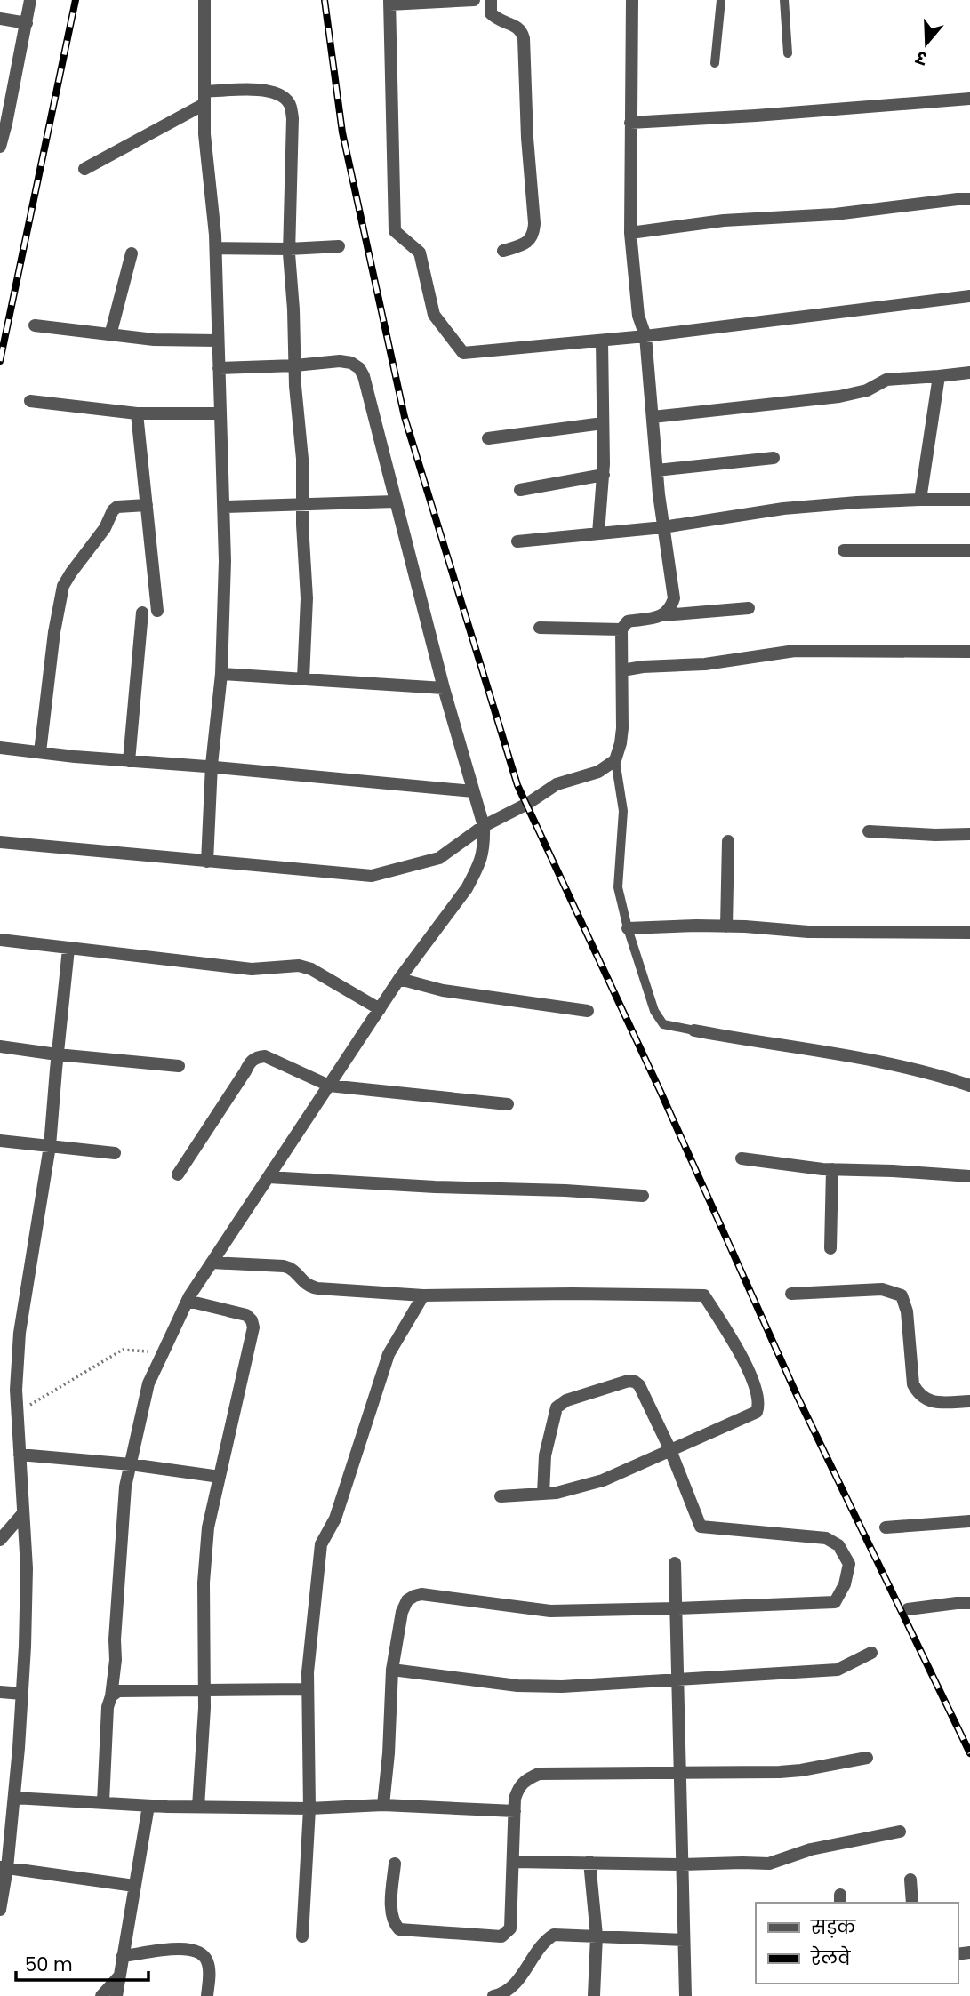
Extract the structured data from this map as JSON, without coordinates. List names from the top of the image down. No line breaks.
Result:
{"legend":["सड़क","रेलवे"],"scale_bar":"50 m","north":"bottom"}
